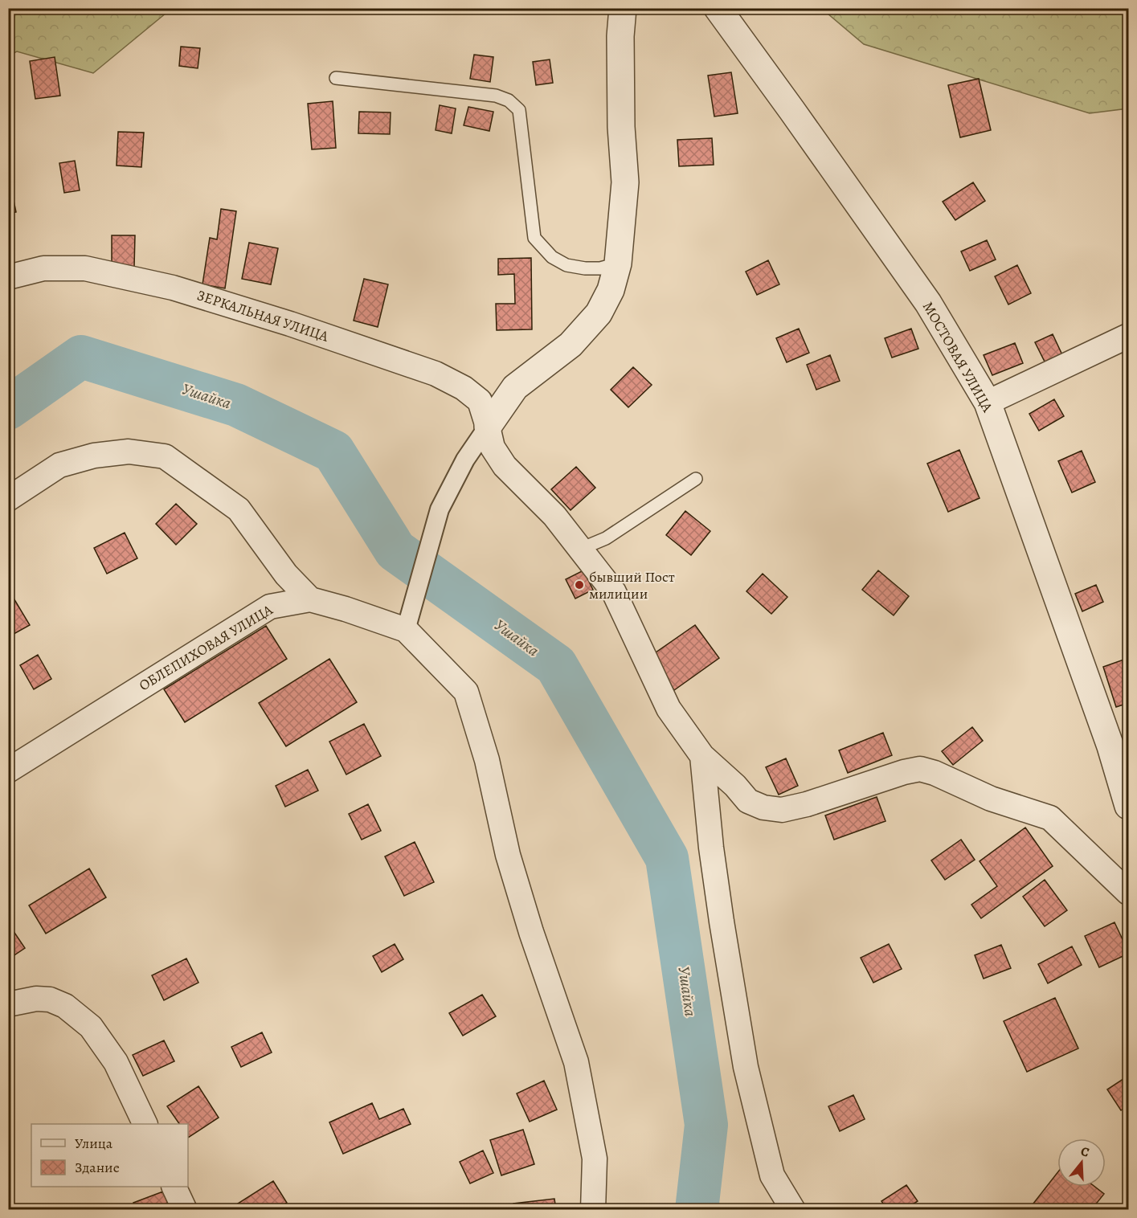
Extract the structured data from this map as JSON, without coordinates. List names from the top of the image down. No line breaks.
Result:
{"streets":{"street":["ЗЕРКАЛЬНАЯ УЛИЦА","МОСТОВАЯ УЛИЦА","ОБЛЕПИХОВАЯ УЛИЦА"]},"water":["Ушайка"],"places":["бывший Пост милиции"],"legend":["Улица","Здание"],"north":"top"}
